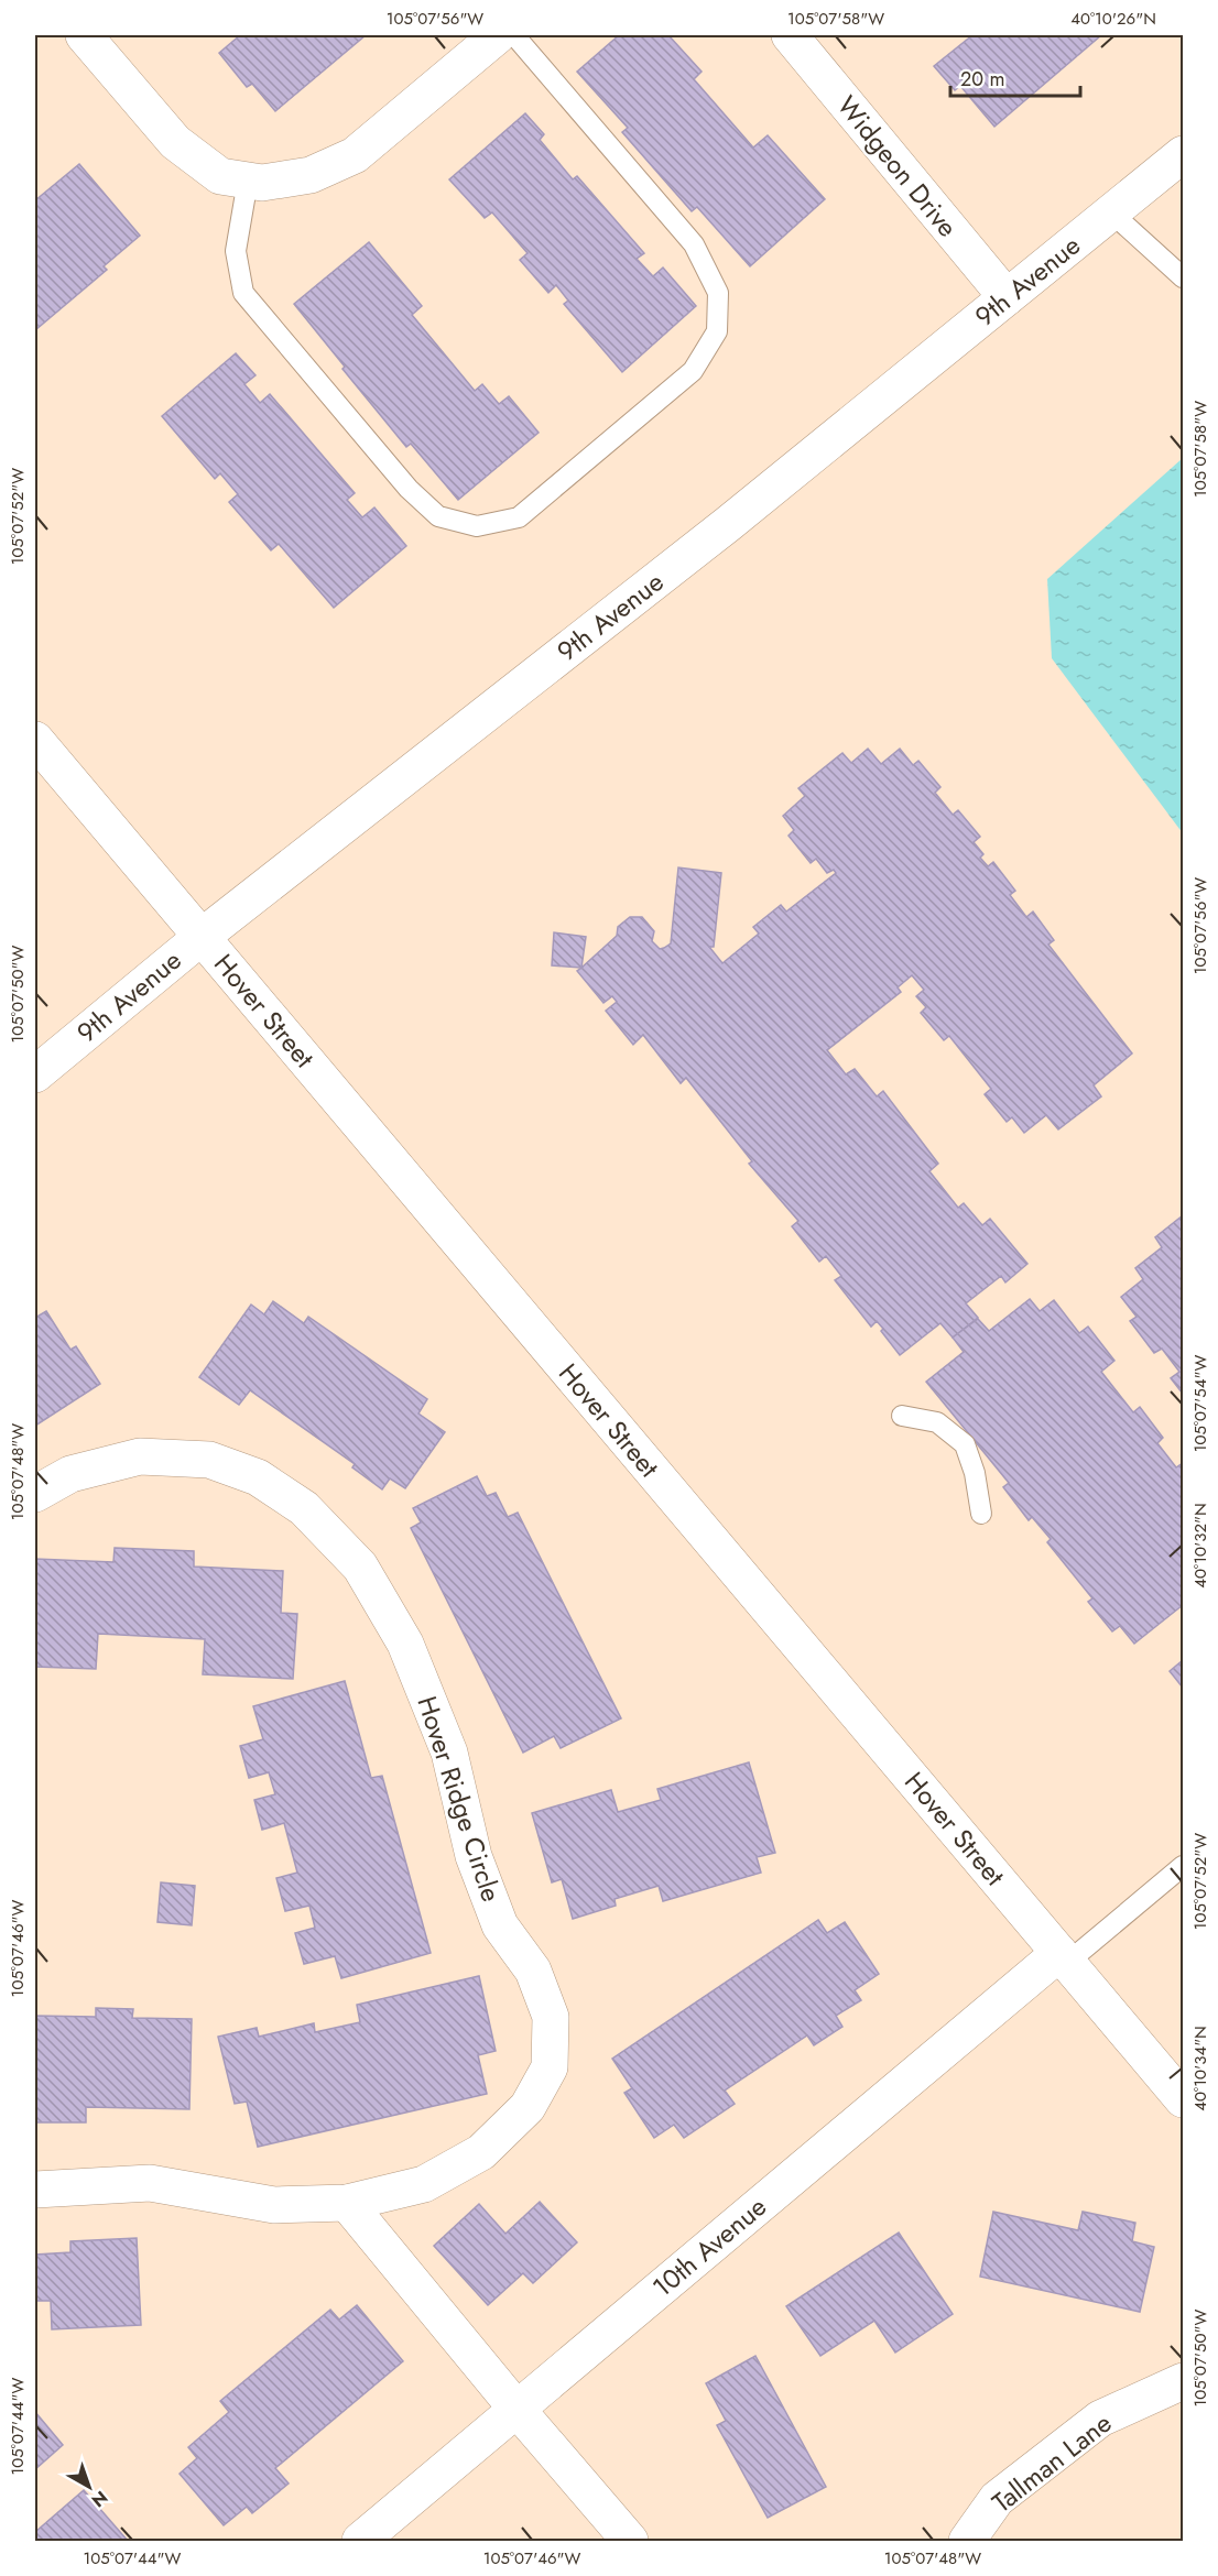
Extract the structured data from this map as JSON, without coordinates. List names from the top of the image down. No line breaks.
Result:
{"streets":{"street":["Widgeon Drive","9th Avenue","Hover Street","Hover Ridge Circle","10th Avenue","Tallman Lane"]},"crossings":[["Widgeon Drive","9th Avenue"],["9th Avenue","Hover Street"],["Hover Street","10th Avenue"]],"scale_bar":"20 m","north":"bottom right","coordinates":["105°07'56\"W","105°07'58\"W","40°10'26\"N","105°07'52\"W","105°07'50\"W","105°07'54\"W","105°07'48\"W","40°10'32\"N","105°07'46\"W","40°10'34\"N","105°07'44\"W"]}
